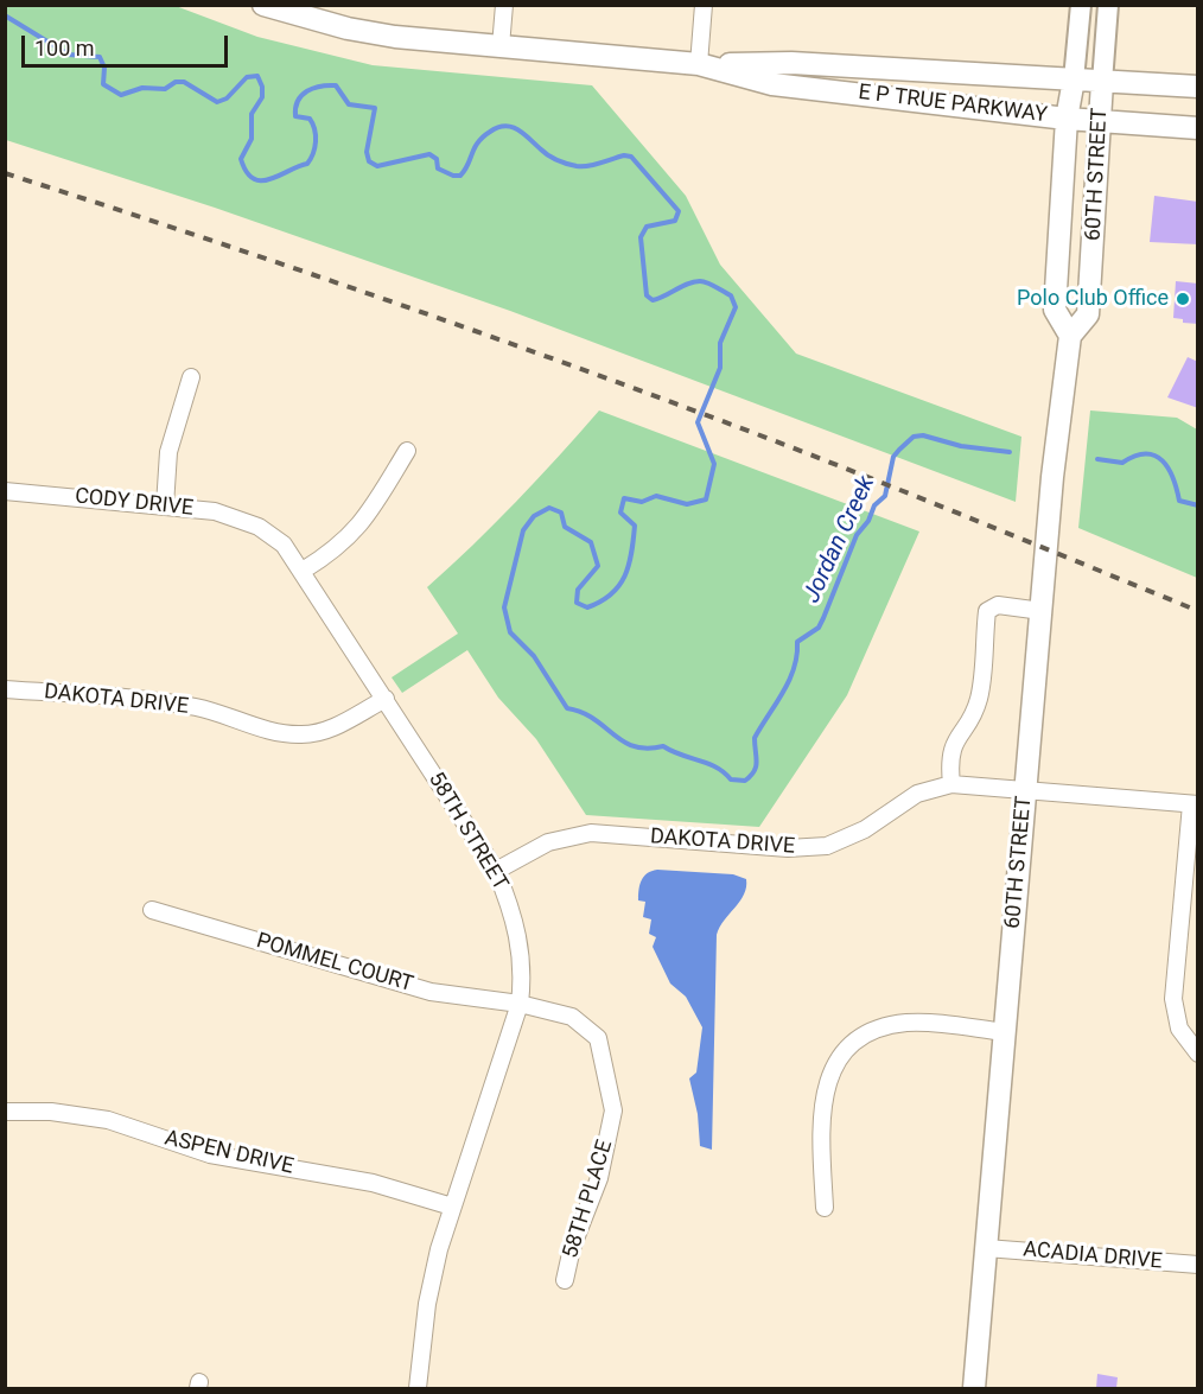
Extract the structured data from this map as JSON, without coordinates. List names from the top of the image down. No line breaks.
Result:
{"streets":{"main road":["E P TRUE PARKWAY","60TH STREET"],"street":["CODY DRIVE","DAKOTA DRIVE","58TH STREET","POMMEL COURT","ASPEN DRIVE","58TH PLACE","ACADIA DRIVE"]},"crossings":[["E P TRUE PARKWAY","60TH STREET"],["60TH STREET","DAKOTA DRIVE"],["60TH STREET","ACADIA DRIVE"],["CODY DRIVE","58TH STREET"],["DAKOTA DRIVE","58TH STREET"],["58TH STREET","POMMEL COURT"],["58TH STREET","ASPEN DRIVE"],["58TH STREET","58TH PLACE"],["POMMEL COURT","58TH PLACE"]],"water":["Jordan Creek"],"places":["Polo Club Office"],"scale_bar":"100 m"}
